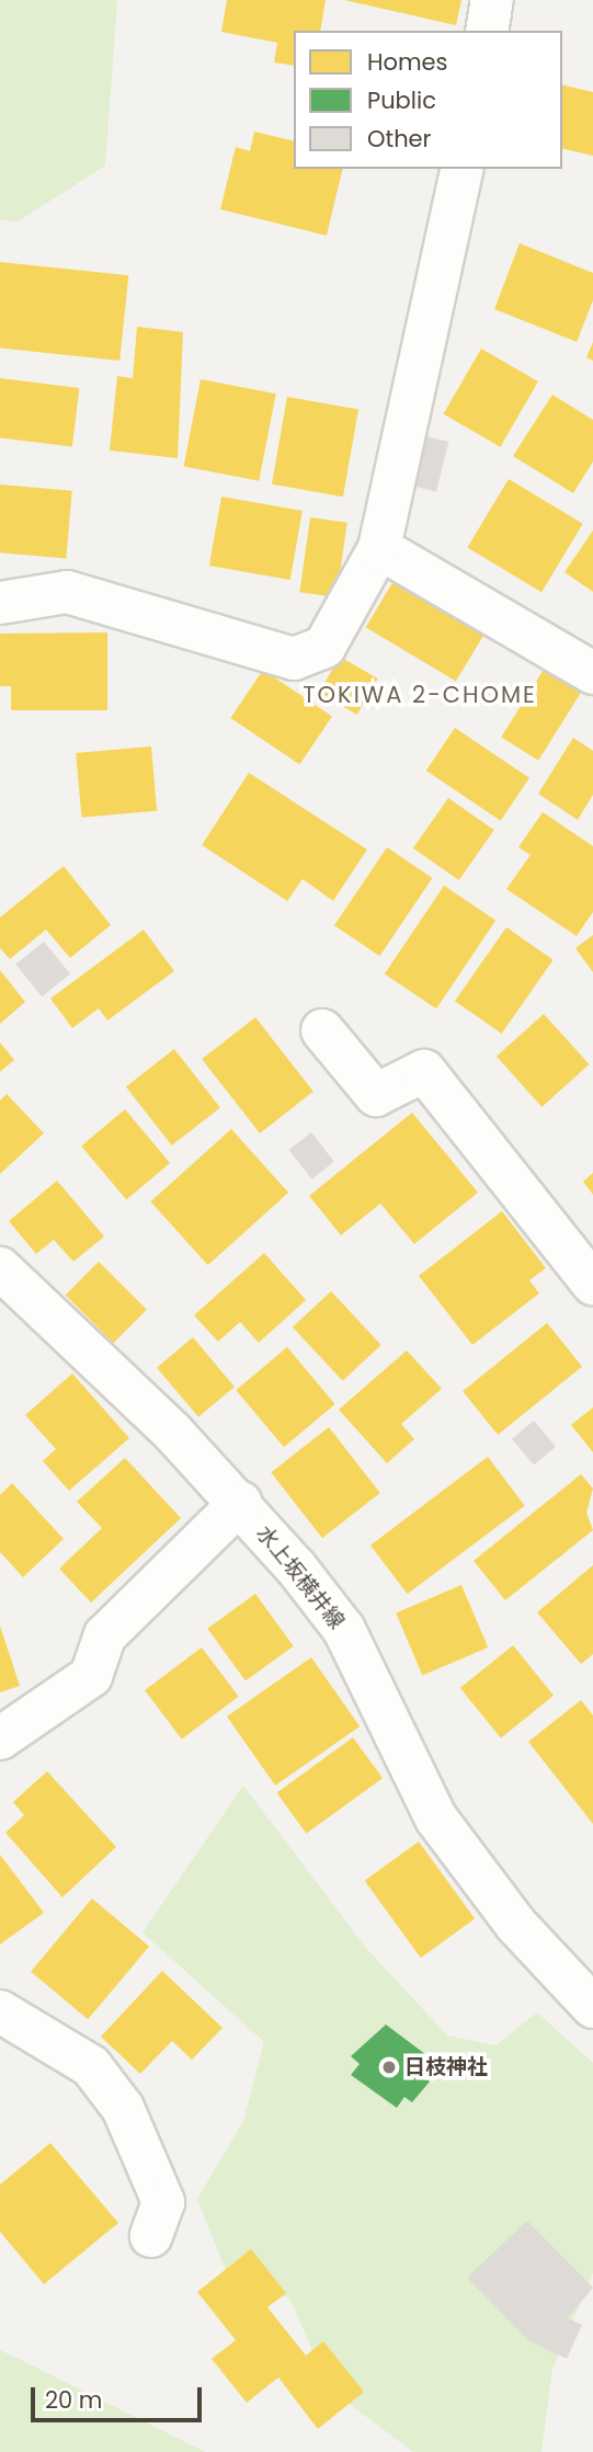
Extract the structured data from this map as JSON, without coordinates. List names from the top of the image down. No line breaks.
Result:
{"streets":{"street":["水上坂横井線"]},"districts":["TOKIWA 2-CHOME"],"places":["日枝神社"],"legend":["Homes","Public","Other"],"scale_bar":"20 m"}
